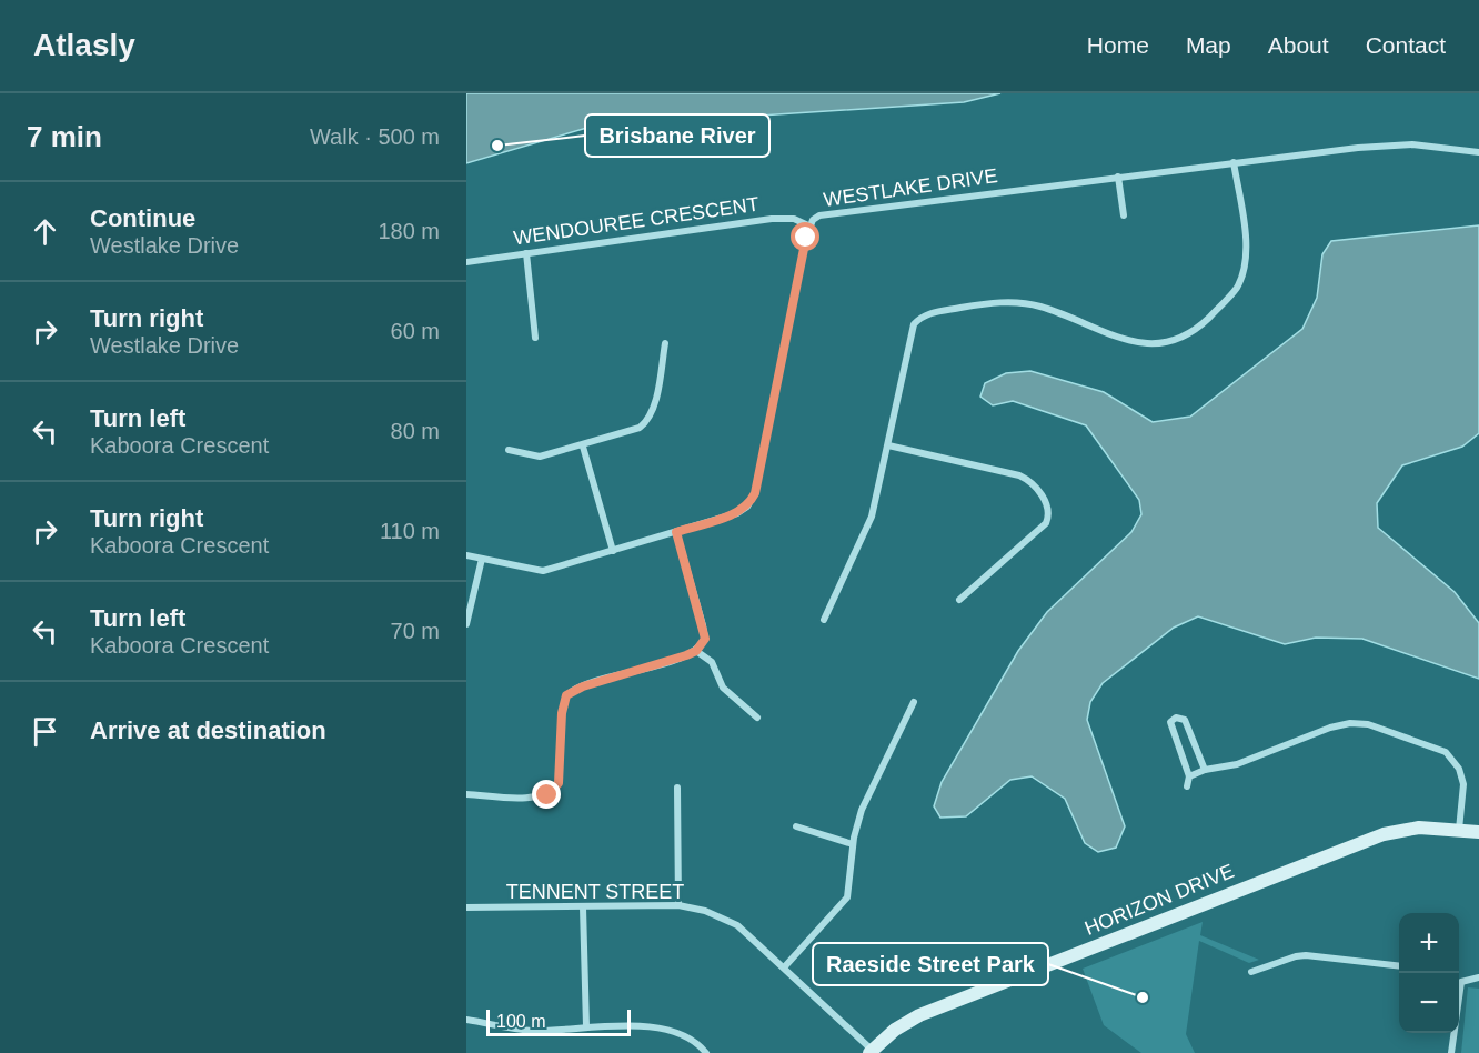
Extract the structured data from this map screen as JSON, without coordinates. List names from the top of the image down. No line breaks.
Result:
{"streets":{"street":["WESTLAKE DRIVE","WENDOUREE CRESCENT","TENNENT STREET","HORIZON DRIVE"]},"crossings":[["WESTLAKE DRIVE","WENDOUREE CRESCENT"],["TENNENT STREET","HORIZON DRIVE"]],"places":["Brisbane River","Raeside Street Park"],"scale_bar":"100 m","page":{"header":"Atlasly","nav":["Home","Map","About","Contact"],"heading":["7 min","Walk · 500 m"],"list":[["Continue","Westlake Drive","180 m"],["Turn right","Westlake Drive","60 m"],["Turn left","Kaboora Crescent","80 m"],["Turn right","Kaboora Crescent","110 m"],["Turn left","Kaboora Crescent","70 m"],"Arrive at destination"],"map_buttons":["+","−"],"scale":"100 m"}}
